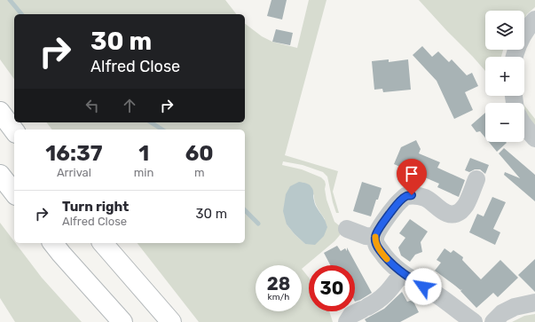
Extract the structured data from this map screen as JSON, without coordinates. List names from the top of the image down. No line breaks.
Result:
{"page":{"map_buttons":["+","−"],"turn":["30 m","Alfred Close"],"eta":["16:37","Arrival","1","min","60","m"],"list":[{"name":"Turn right","note":"Alfred Close","value":"30 m"}],"speed":"28 km/h","limit":"30"}}
